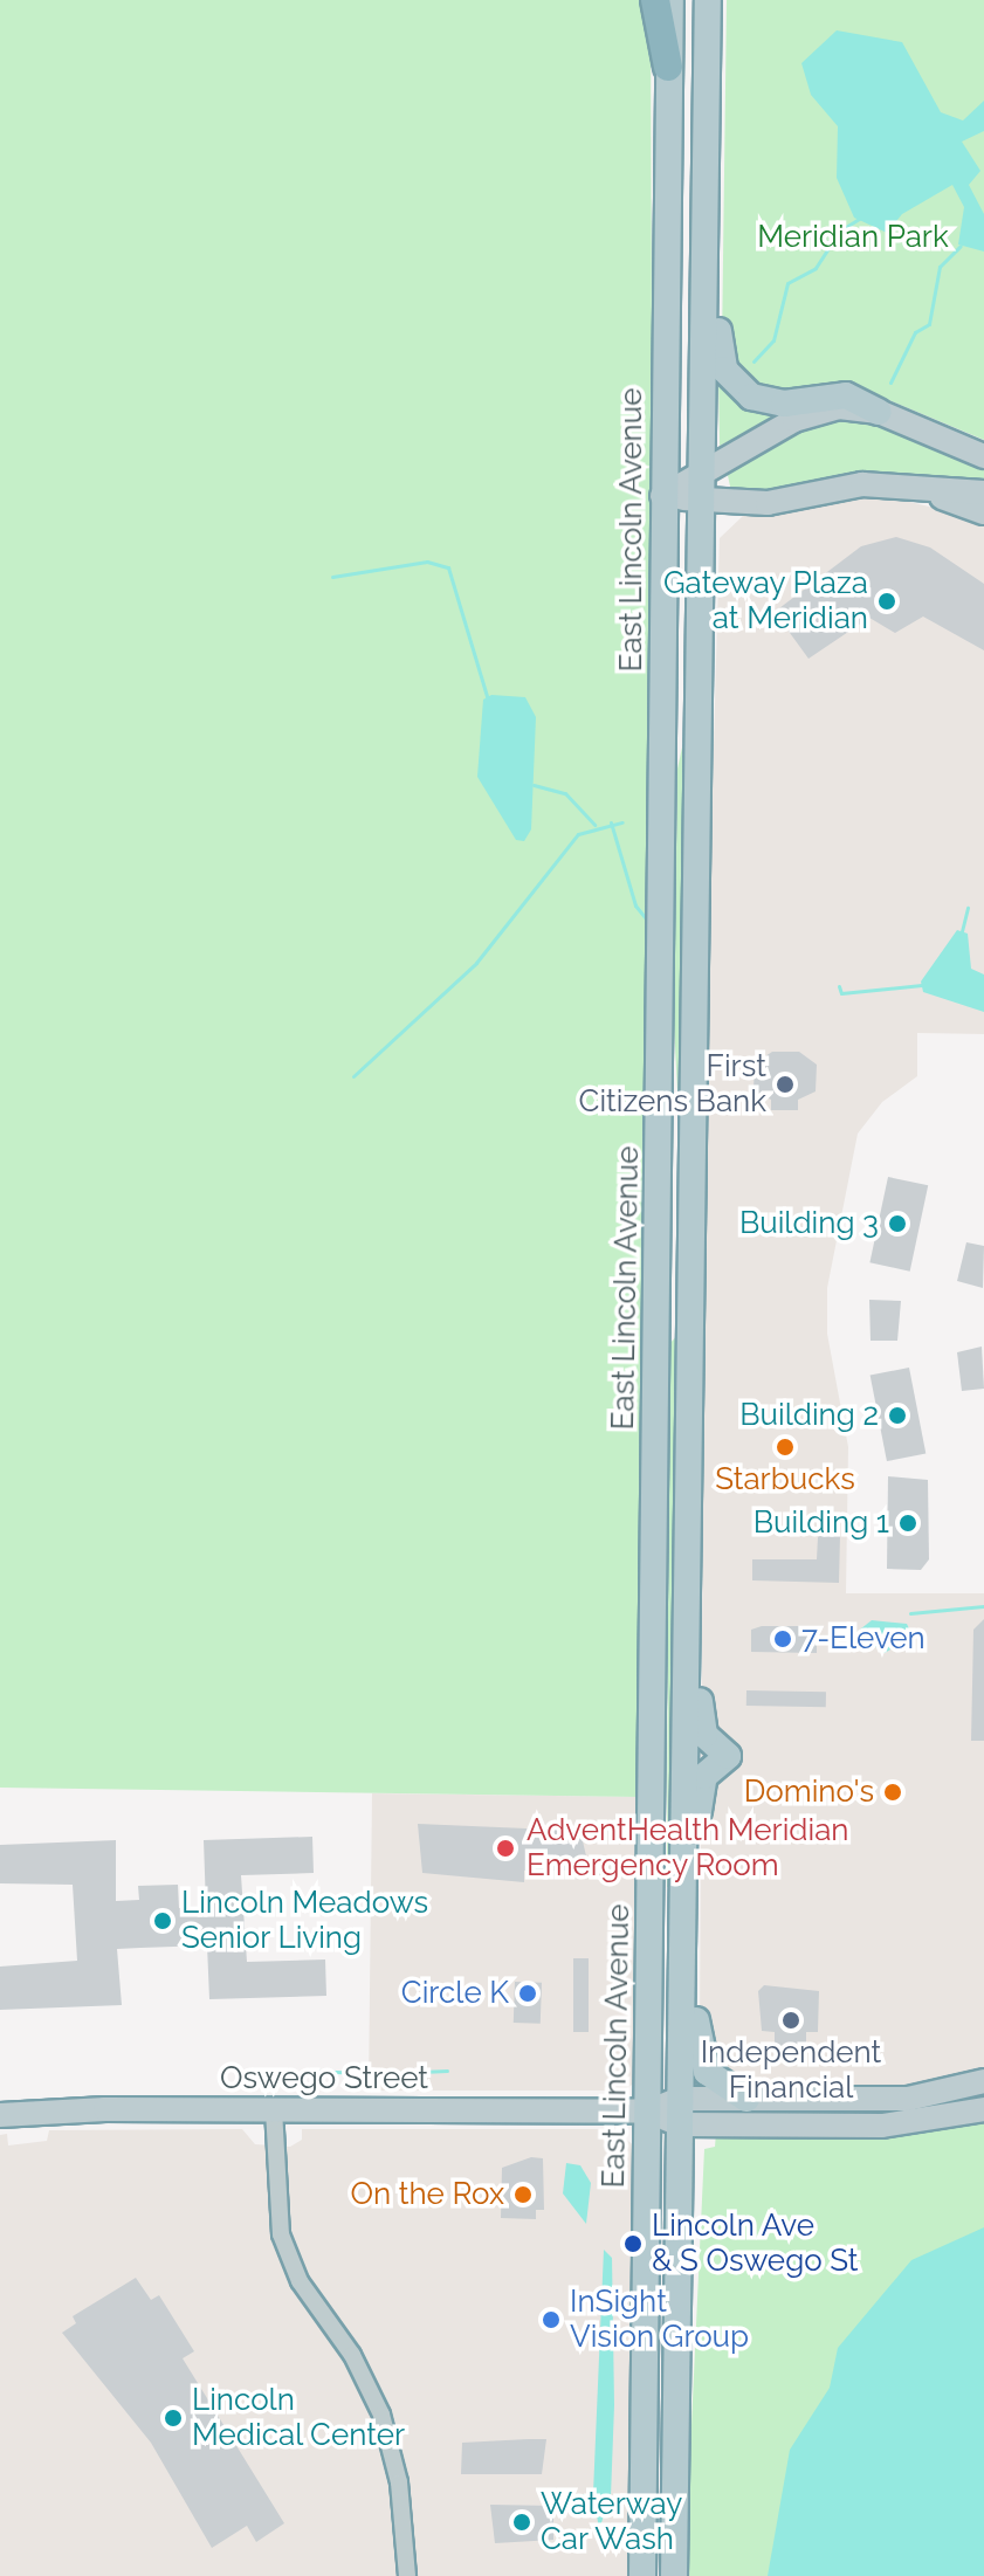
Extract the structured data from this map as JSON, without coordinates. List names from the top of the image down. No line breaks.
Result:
{"streets":{"main road":["East Lincoln Avenue","Oswego Street"]},"crossings":[["East Lincoln Avenue","Oswego Street"]],"parks":["Meridian Park"],"places":["Gateway Plaza at Meridian","First Citizens Bank","Building 3","Building 2","Starbucks","Building 1","7-Eleven","Domino's","AdventHealth Meridian Emergency Room","Lincoln Meadows Senior Living","Circle K","Independent Financial","On the Rox","Lincoln Ave & S Oswego St","InSight Vision Group","Lincoln Medical Center","Waterway Car Wash"]}
